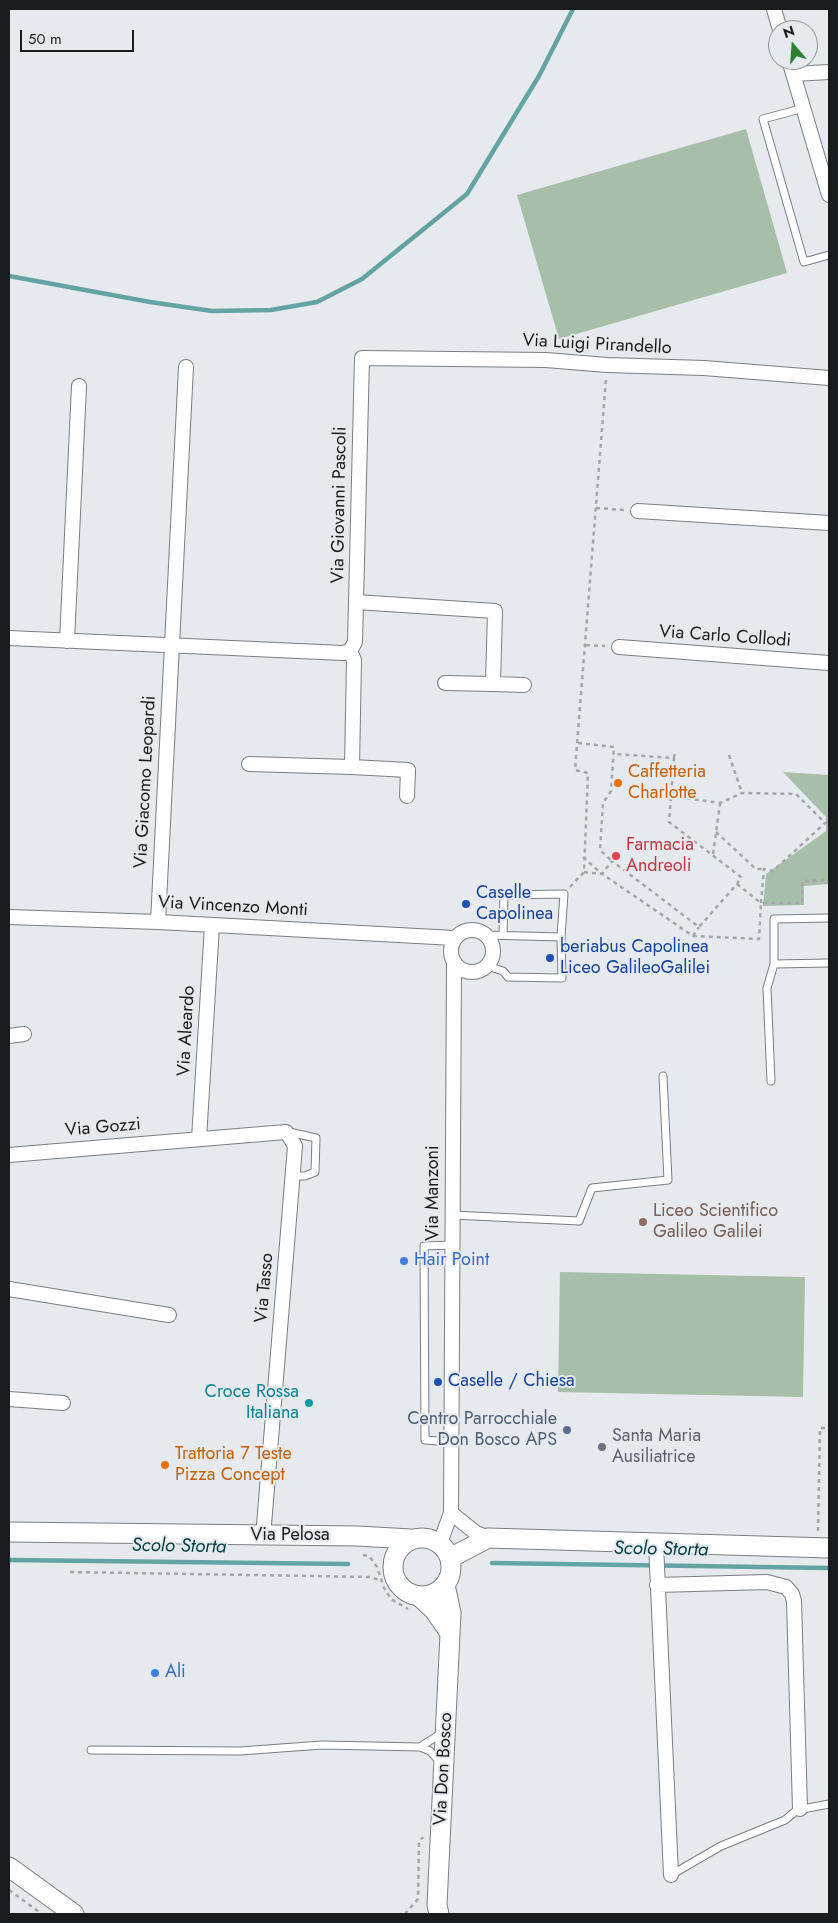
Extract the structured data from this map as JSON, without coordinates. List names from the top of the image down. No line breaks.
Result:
{"streets":{"main road":["Via Pelosa","Via Don Bosco"],"street":["Via Luigi Pirandello","Via Giovanni Pascoli","Via Carlo Collodi","Via Giacomo Leopardi","Via Vincenzo Monti","Via Aleardo","Via Gozzi","Via Manzoni","Via Tasso"]},"crossings":[["Via Luigi Pirandello","Via Giovanni Pascoli"],["Via Giacomo Leopardi","Via Vincenzo Monti"],["Via Vincenzo Monti","Via Aleardo"],["Via Vincenzo Monti","Via Manzoni"],["Via Aleardo","Via Gozzi"],["Via Tasso","Via Pelosa"],["Via Pelosa","Via Don Bosco"]],"water":["Scolo Storta"],"places":["Caffetteria Charlotte","Farmacia Andreoli","Caselle Capolinea","beriabus Capolinea Liceo GalileoGalilei","Liceo Scientifico Galileo Galilei","Hair Point","Caselle / Chiesa","Croce Rossa Italiana","Centro Parrocchiale Don Bosco APS","Santa Maria Ausiliatrice","Trattoria 7 Teste Pizza Concept","Ali"],"scale_bar":"50 m","north":"top"}
